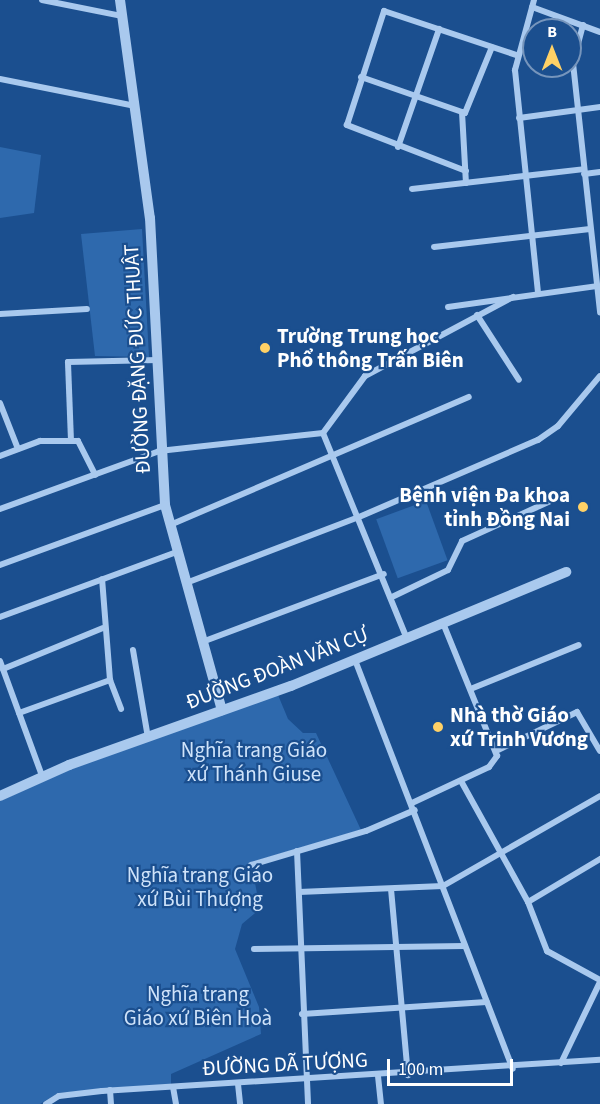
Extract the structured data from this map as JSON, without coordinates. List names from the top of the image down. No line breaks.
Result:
{"streets":{"street":["ĐƯỜNG ĐẶNG ĐỨC THUẬT","ĐƯỜNG ĐOÀN VĂN CỰ","ĐƯỜNG DÃ TƯỢNG"]},"crossings":[["ĐƯỜNG ĐẶNG ĐỨC THUẬT","ĐƯỜNG ĐOÀN VĂN CỰ"]],"parks":["Nghĩa trang Giáo xứ Thánh Giuse","Nghĩa trang Giáo xứ Bùi Thượng","Nghĩa trang Giáo xứ Biên Hoà"],"places":["Trường Trung học Phổ thông Trấn Biên","Bệnh viện Đa khoa tỉnh Đồng Nai","Nhà thờ Giáo xứ Trinh Vương"],"scale_bar":"100 m","north":"top"}
